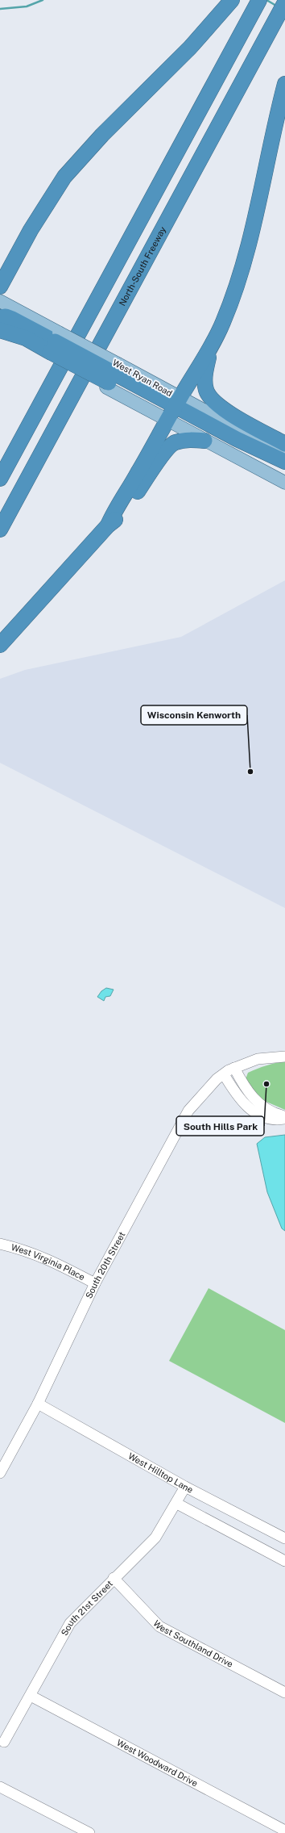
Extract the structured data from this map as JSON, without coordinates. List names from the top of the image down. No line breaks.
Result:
{"streets":{"highway":["North-South Freeway"],"main road":["West Ryan Road"],"street":["West Virginia Place","South 20th Street","West Hilltop Lane","South 21st Street","West Southland Drive","West Woodward Drive"]},"crossings":[["West Virginia Place","South 20th Street"],["South 20th Street","West Hilltop Lane"],["West Hilltop Lane","South 21st Street"],["South 21st Street","West Southland Drive"],["South 21st Street","West Woodward Drive"]],"places":["Wisconsin Kenworth","South Hills Park"]}
